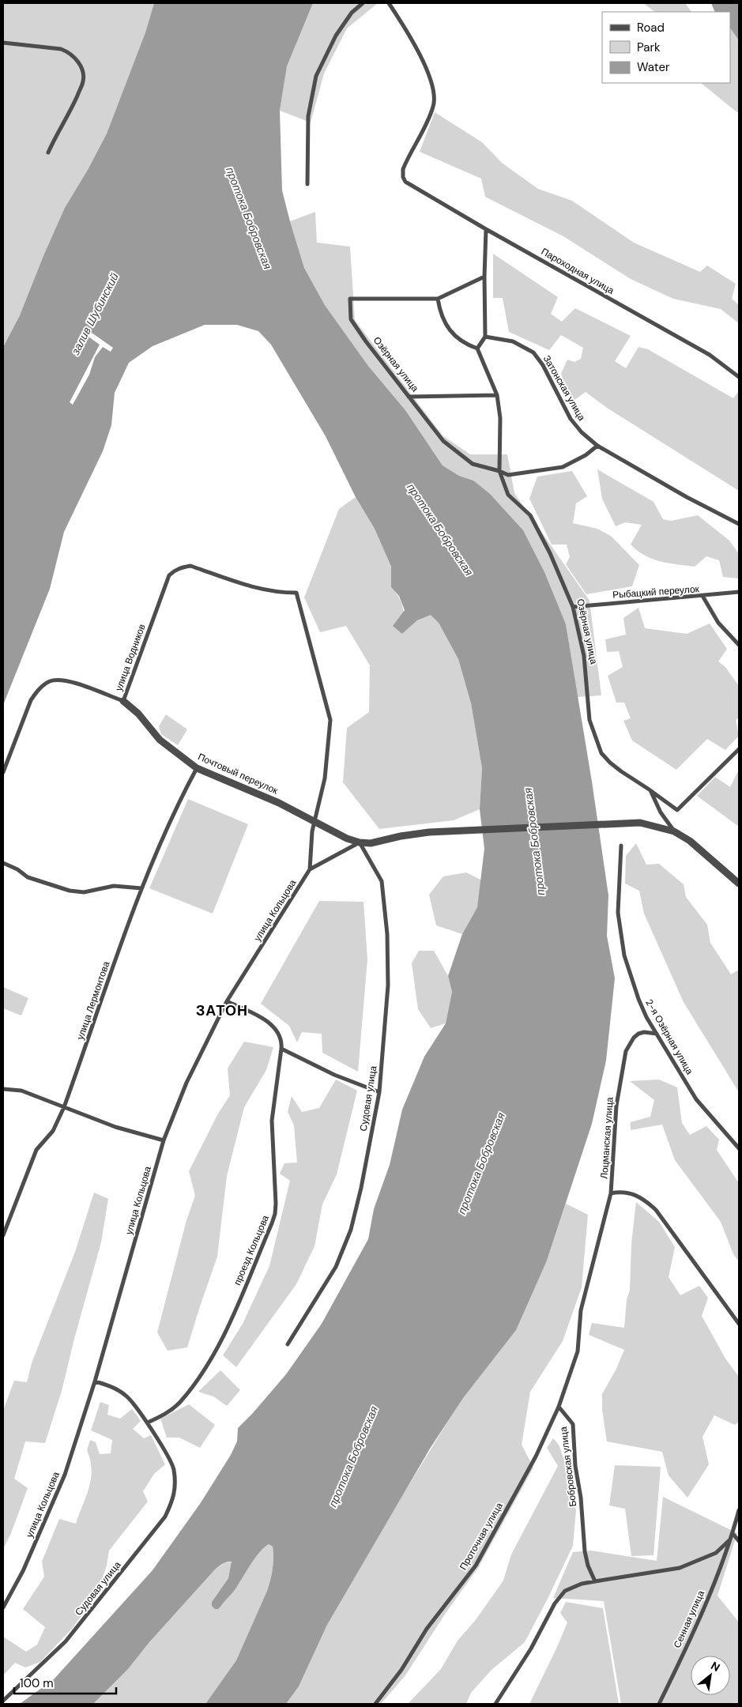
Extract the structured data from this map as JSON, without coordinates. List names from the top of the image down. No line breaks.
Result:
{"streets":{"street":["Пароходная улица","Озёрная улица","Затонская улица","Рыбацкий переулок","улица Водников","Почтовый переулок","улица Кольцова","улица Лермонтова","2-я Озёрная улица","Судовая улица","Лоцманская улица","проезд Кольцова","Бобровская улица","Проточная улица","Сенная улица"]},"crossings":[["Озёрная улица","Затонская улица"],["Озёрная улица","Рыбацкий переулок"],["Озёрная улица","Почтовый переулок"],["Озёрная улица","улица Кольцова"],["Озёрная улица","Судовая улица"],["улица Водников","Почтовый переулок"],["Почтовый переулок","улица Кольцова"],["Почтовый переулок","улица Лермонтова"],["Почтовый переулок","Судовая улица"],["улица Кольцова","Судовая улица"],["улица Кольцова","проезд Кольцова"],["2-я Озёрная улица","Лоцманская улица"],["Судовая улица","проезд Кольцова"],["Бобровская улица","Проточная улица"]],"districts":["ЗАТОН"],"water":["протока Бобровская","залив Шубинский"],"legend":["Road","Park","Water"],"scale_bar":"100 m","north":"top right"}
